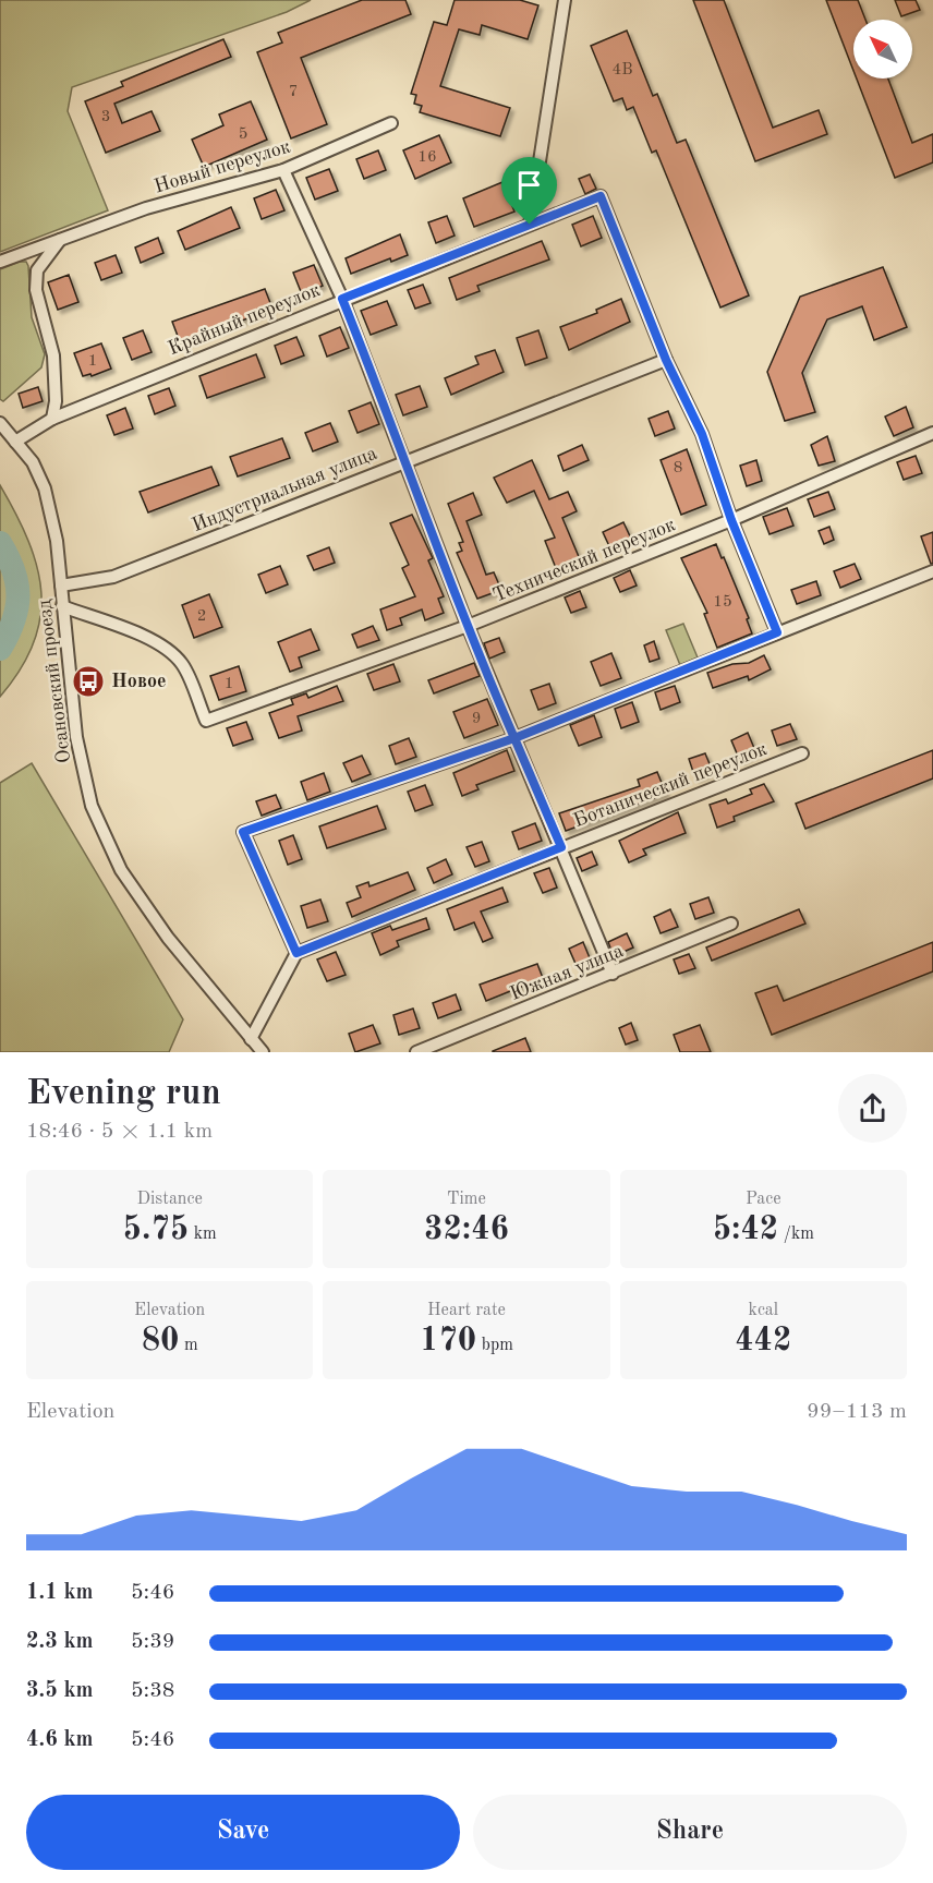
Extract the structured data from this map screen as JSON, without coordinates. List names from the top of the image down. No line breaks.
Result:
{"streets":{"street":["Новый переулок","Крайный переулок","Индустриальная улица","Технический переулок","Осановский проезд","Ботанический переулок","Южная улица"]},"crossings":[["Крайный переулок","Индустриальная улица"],["Крайный переулок","Осановский проезд"],["Индустриальная улица","Осановский проезд"],["Технический переулок","Осановский проезд"]],"places":{"bus stop":["Новое"]},"house_numbers":["4В","7","3","5","16","1","8","15","2","1","9"],"north":"top left","page":{"heading":["Evening run","18:46 · 5 × 1.1 km"],"stats":[["Distance","5.75 km"],["Time","32:46"],["Pace","5:42 /km"],["Elevation","80 m"],["Heart rate","170 bpm"],["kcal","442"]],"chart":["Elevation","99–113 m"],"list":[{"name":"1.1 km","note":"5:46"},{"name":"2.3 km","note":"5:39"},{"name":"3.5 km","note":"5:38"},{"name":"4.6 km","note":"5:46"}],"buttons":["Save","Share"]}}
